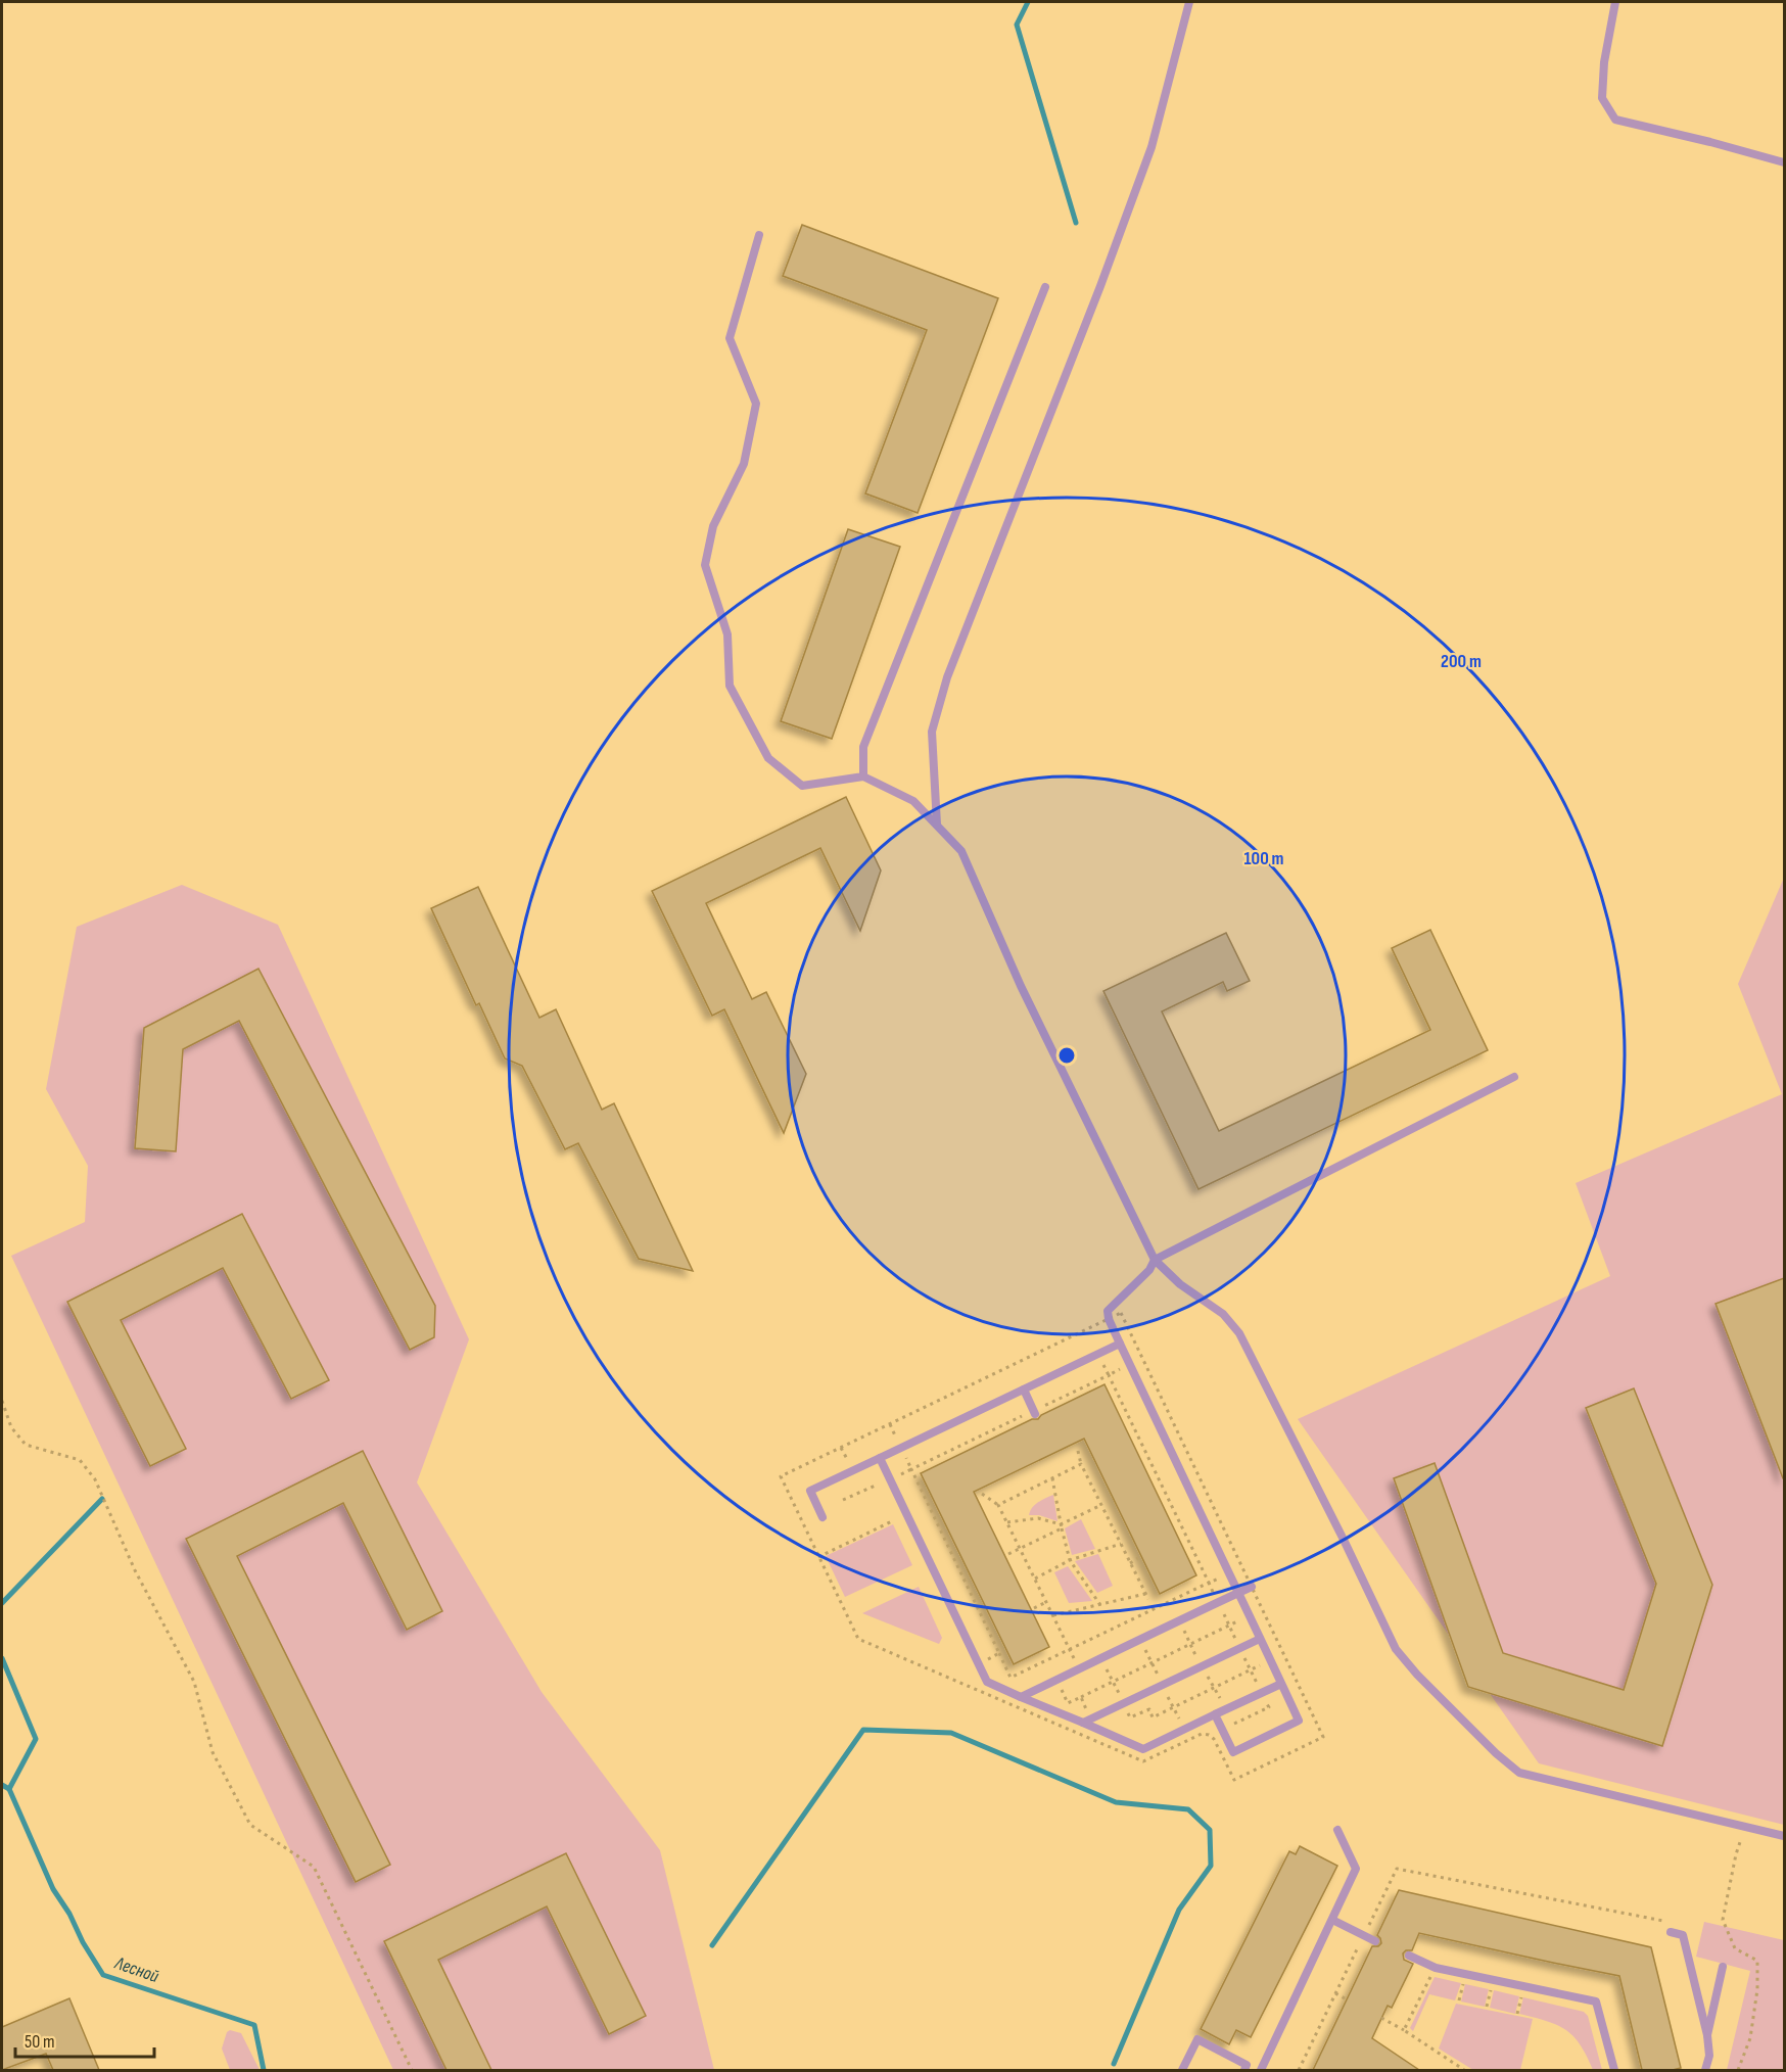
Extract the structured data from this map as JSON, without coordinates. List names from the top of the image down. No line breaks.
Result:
{"water":["Лесной"],"scale_bar":"50 m","rings":["200 m","100 m"]}
